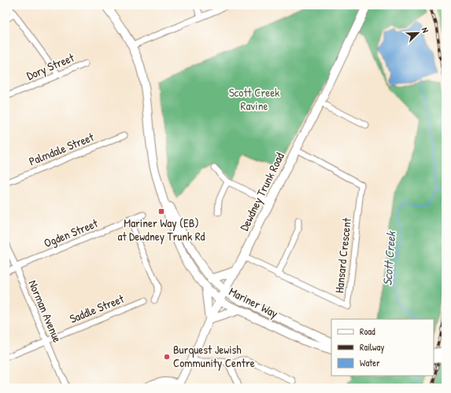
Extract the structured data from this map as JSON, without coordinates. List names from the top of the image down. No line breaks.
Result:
{"streets":{"main road":["Dewdney Trunk Road","Mariner Way"],"street":["Dory Street","Palmdale Street","Ogden Street","Hansard Crescent","Saddle Street","Norman Avenue"]},"crossings":[["Dewdney Trunk Road","Hansard Crescent"],["Dewdney Trunk Road","Mariner Way"],["Ogden Street","Norman Avenue"],["Saddle Street","Norman Avenue"]],"water":["Scott Creek"],"parks":["Scott Creek Ravine"],"places":{"transit":["Mariner Way (EB) at Dewdney Trunk Rd"],"other":["Burquest Jewish Community Centre"]},"legend":["Road","Railway","Water"],"north":"top right"}
